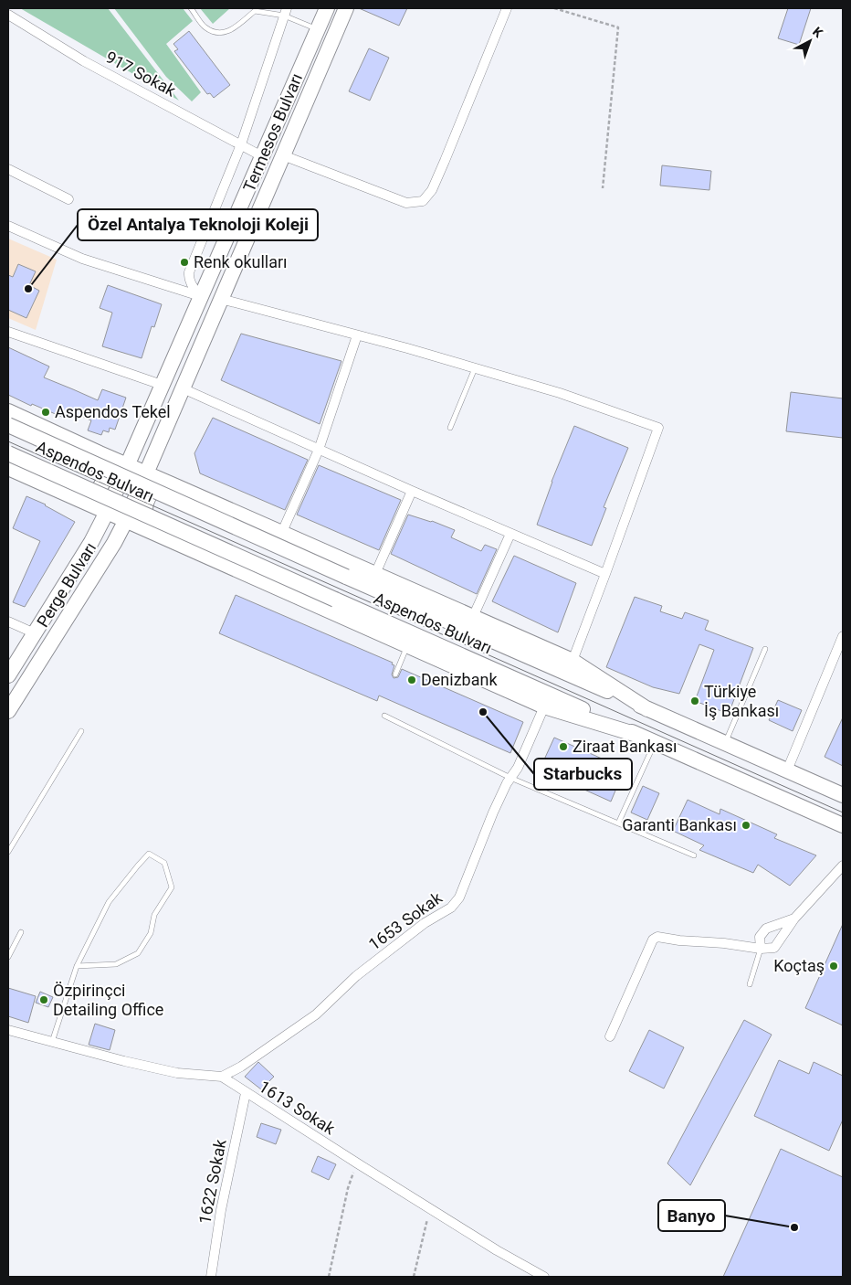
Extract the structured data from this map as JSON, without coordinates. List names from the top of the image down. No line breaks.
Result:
{"streets":{"main road":["Termesos Bulvarı","Aspendos Bulvarı","Perge Bulvarı"],"street":["917 Sokak","1653 Sokak","1613 Sokak","1622 Sokak"]},"crossings":[["917 Sokak","Termesos Bulvarı"],["Termesos Bulvarı","Perge Bulvarı"],["1653 Sokak","1613 Sokak"],["1613 Sokak","1622 Sokak"]],"places":["Renk okulları","Özel Antalya Teknoloji Koleji","Aspendos Tekel","Denizbank","Türkiye İş Bankası","Starbucks","Ziraat Bankası","Garanti Bankası","Koçtaş","Özpirinçci Detailing Office","Banyo"],"north":"top right"}
